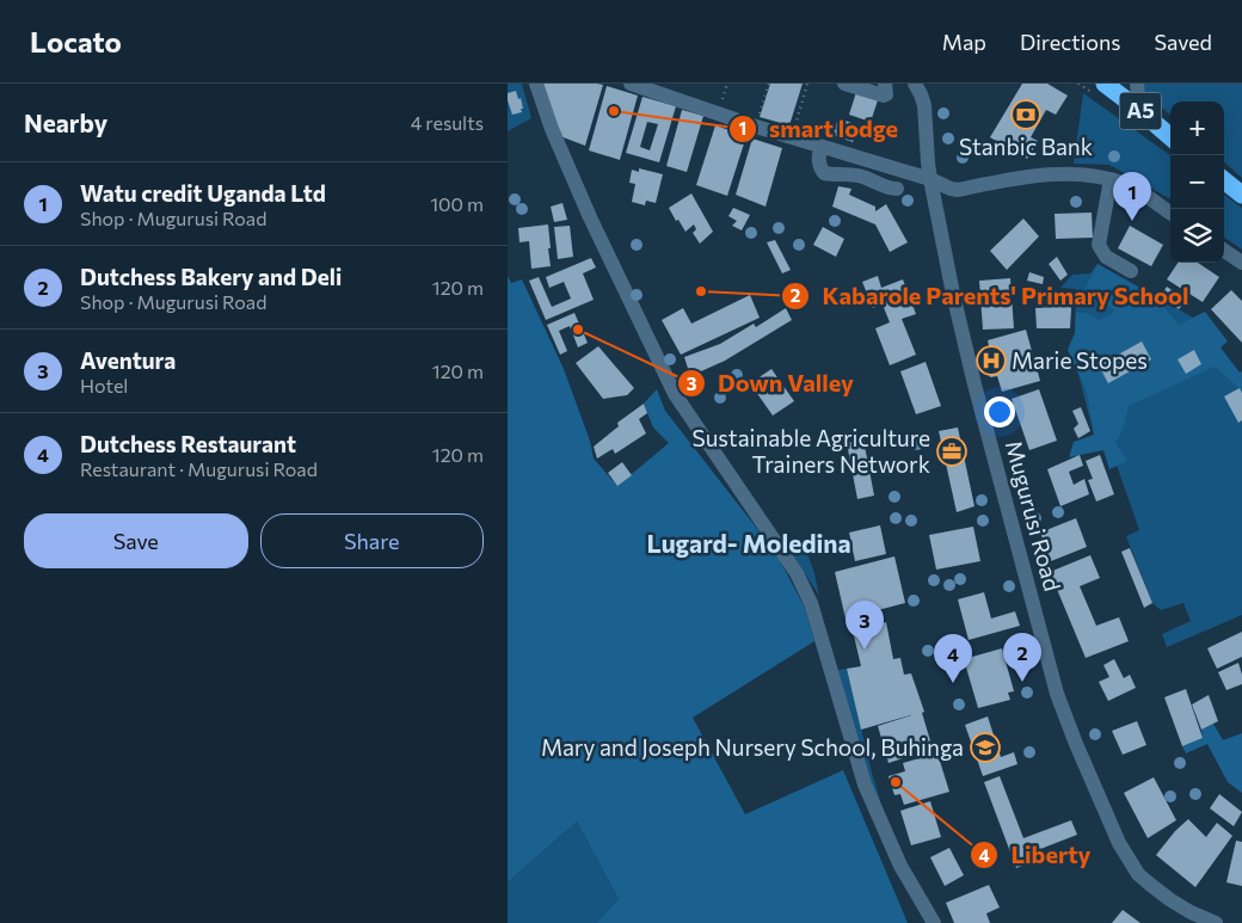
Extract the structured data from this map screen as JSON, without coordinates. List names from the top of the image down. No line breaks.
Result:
{"streets":{"highway":["A5"],"street":["Mugurusi Road"]},"districts":["Lugard- Moledina"],"places":{"other":["smart lodge","Kabarole Parents' Primary School","Down Valley","Liberty"],"bank":["Stanbic Bank"],"hospital":["Marie Stopes"],"office":["Sustainable Agriculture Trainers Network"],"school or university":["Mary and Joseph Nursery School, Buhinga"]},"page":{"header":"Locato","nav":["Map","Directions","Saved"],"heading":["Nearby","4 results"],"map_buttons":["+","−"],"list":[{"mark":"1","name":"Watu credit Uganda Ltd","note":"Shop · Mugurusi Road","value":"100 m"},{"mark":"2","name":"Dutchess Bakery and Deli","note":"Shop · Mugurusi Road","value":"120 m"},{"mark":"3","name":"Aventura","note":"Hotel","value":"120 m"},{"mark":"4","name":"Dutchess Restaurant","note":"Restaurant · Mugurusi Road","value":"120 m"}],"pins":["1","3","2","4"],"buttons":["Save","Share"]}}
